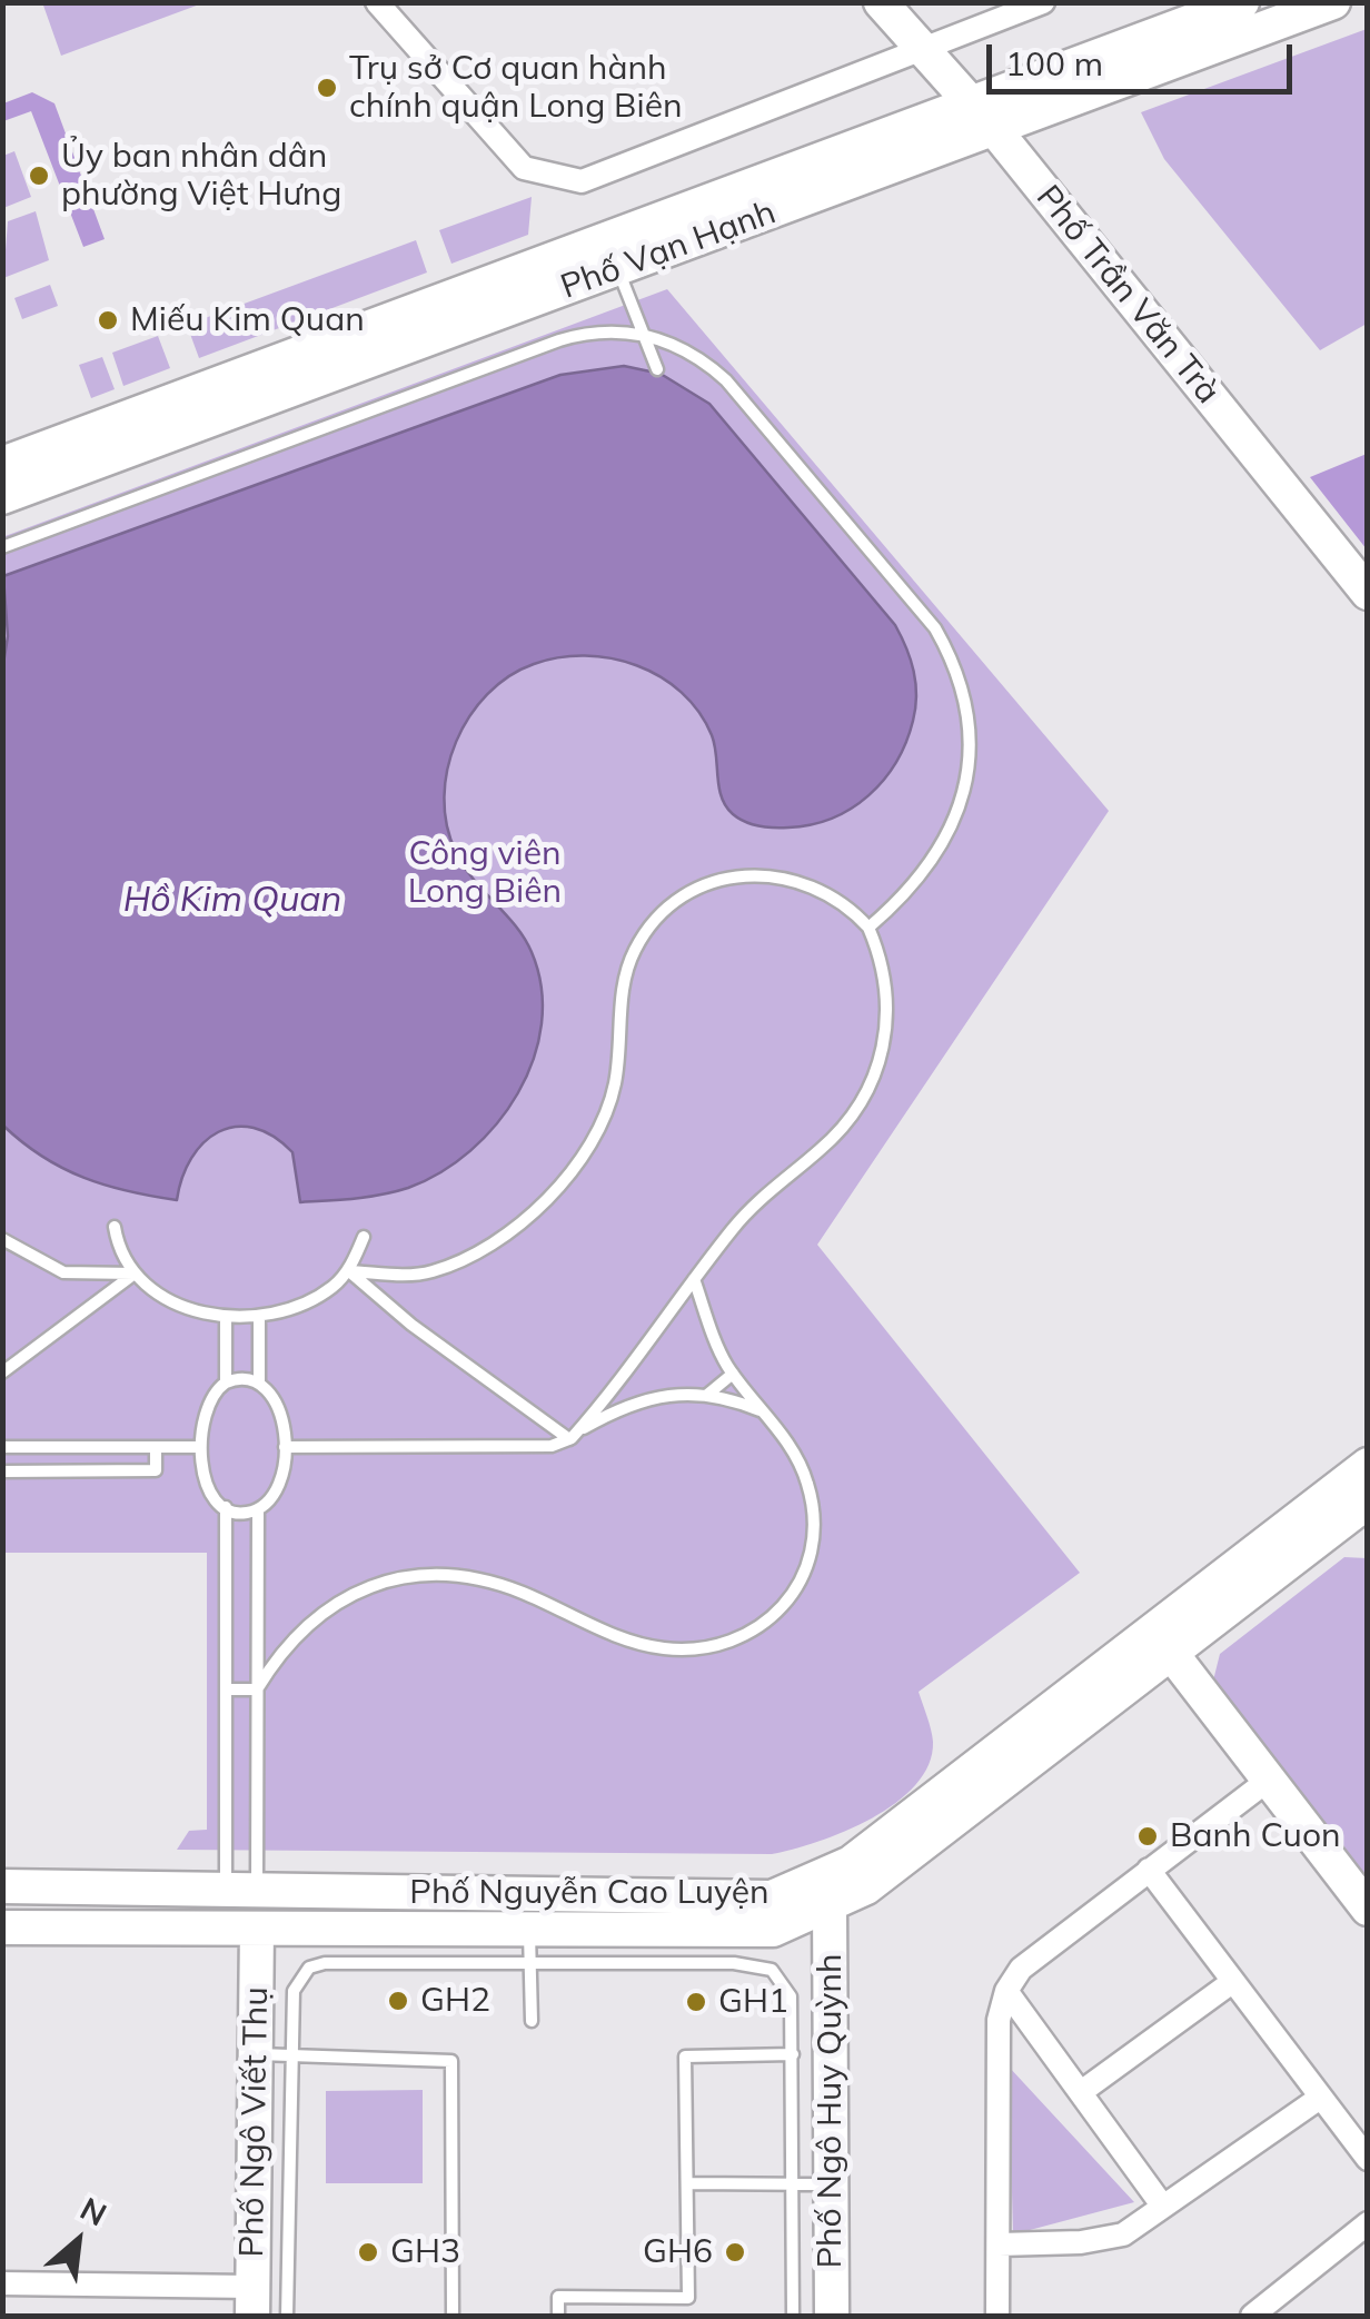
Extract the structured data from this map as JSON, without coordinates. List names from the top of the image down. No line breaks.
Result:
{"streets":{"street":["Phố Vạn Hạnh","Phố Trần Văn Trà","Phố Nguyễn Cao Luyện","Phố Ngô Huy Quỳnh","Phố Ngô Viết Thụ"]},"crossings":[["Phố Vạn Hạnh","Phố Trần Văn Trà"],["Phố Nguyễn Cao Luyện","Phố Ngô Huy Quỳnh"],["Phố Nguyễn Cao Luyện","Phố Ngô Viết Thụ"]],"water":["Hồ Kim Quan"],"parks":["Công viên Long Biên"],"places":["Trụ sở Cơ quan hành chính quận Long Biên","Ủy ban nhân dân phường Việt Hưng","Miếu Kim Quan","Banh Cuon","GH2","GH1","GH3","GH6"],"scale_bar":"100 m","north":"top right"}
